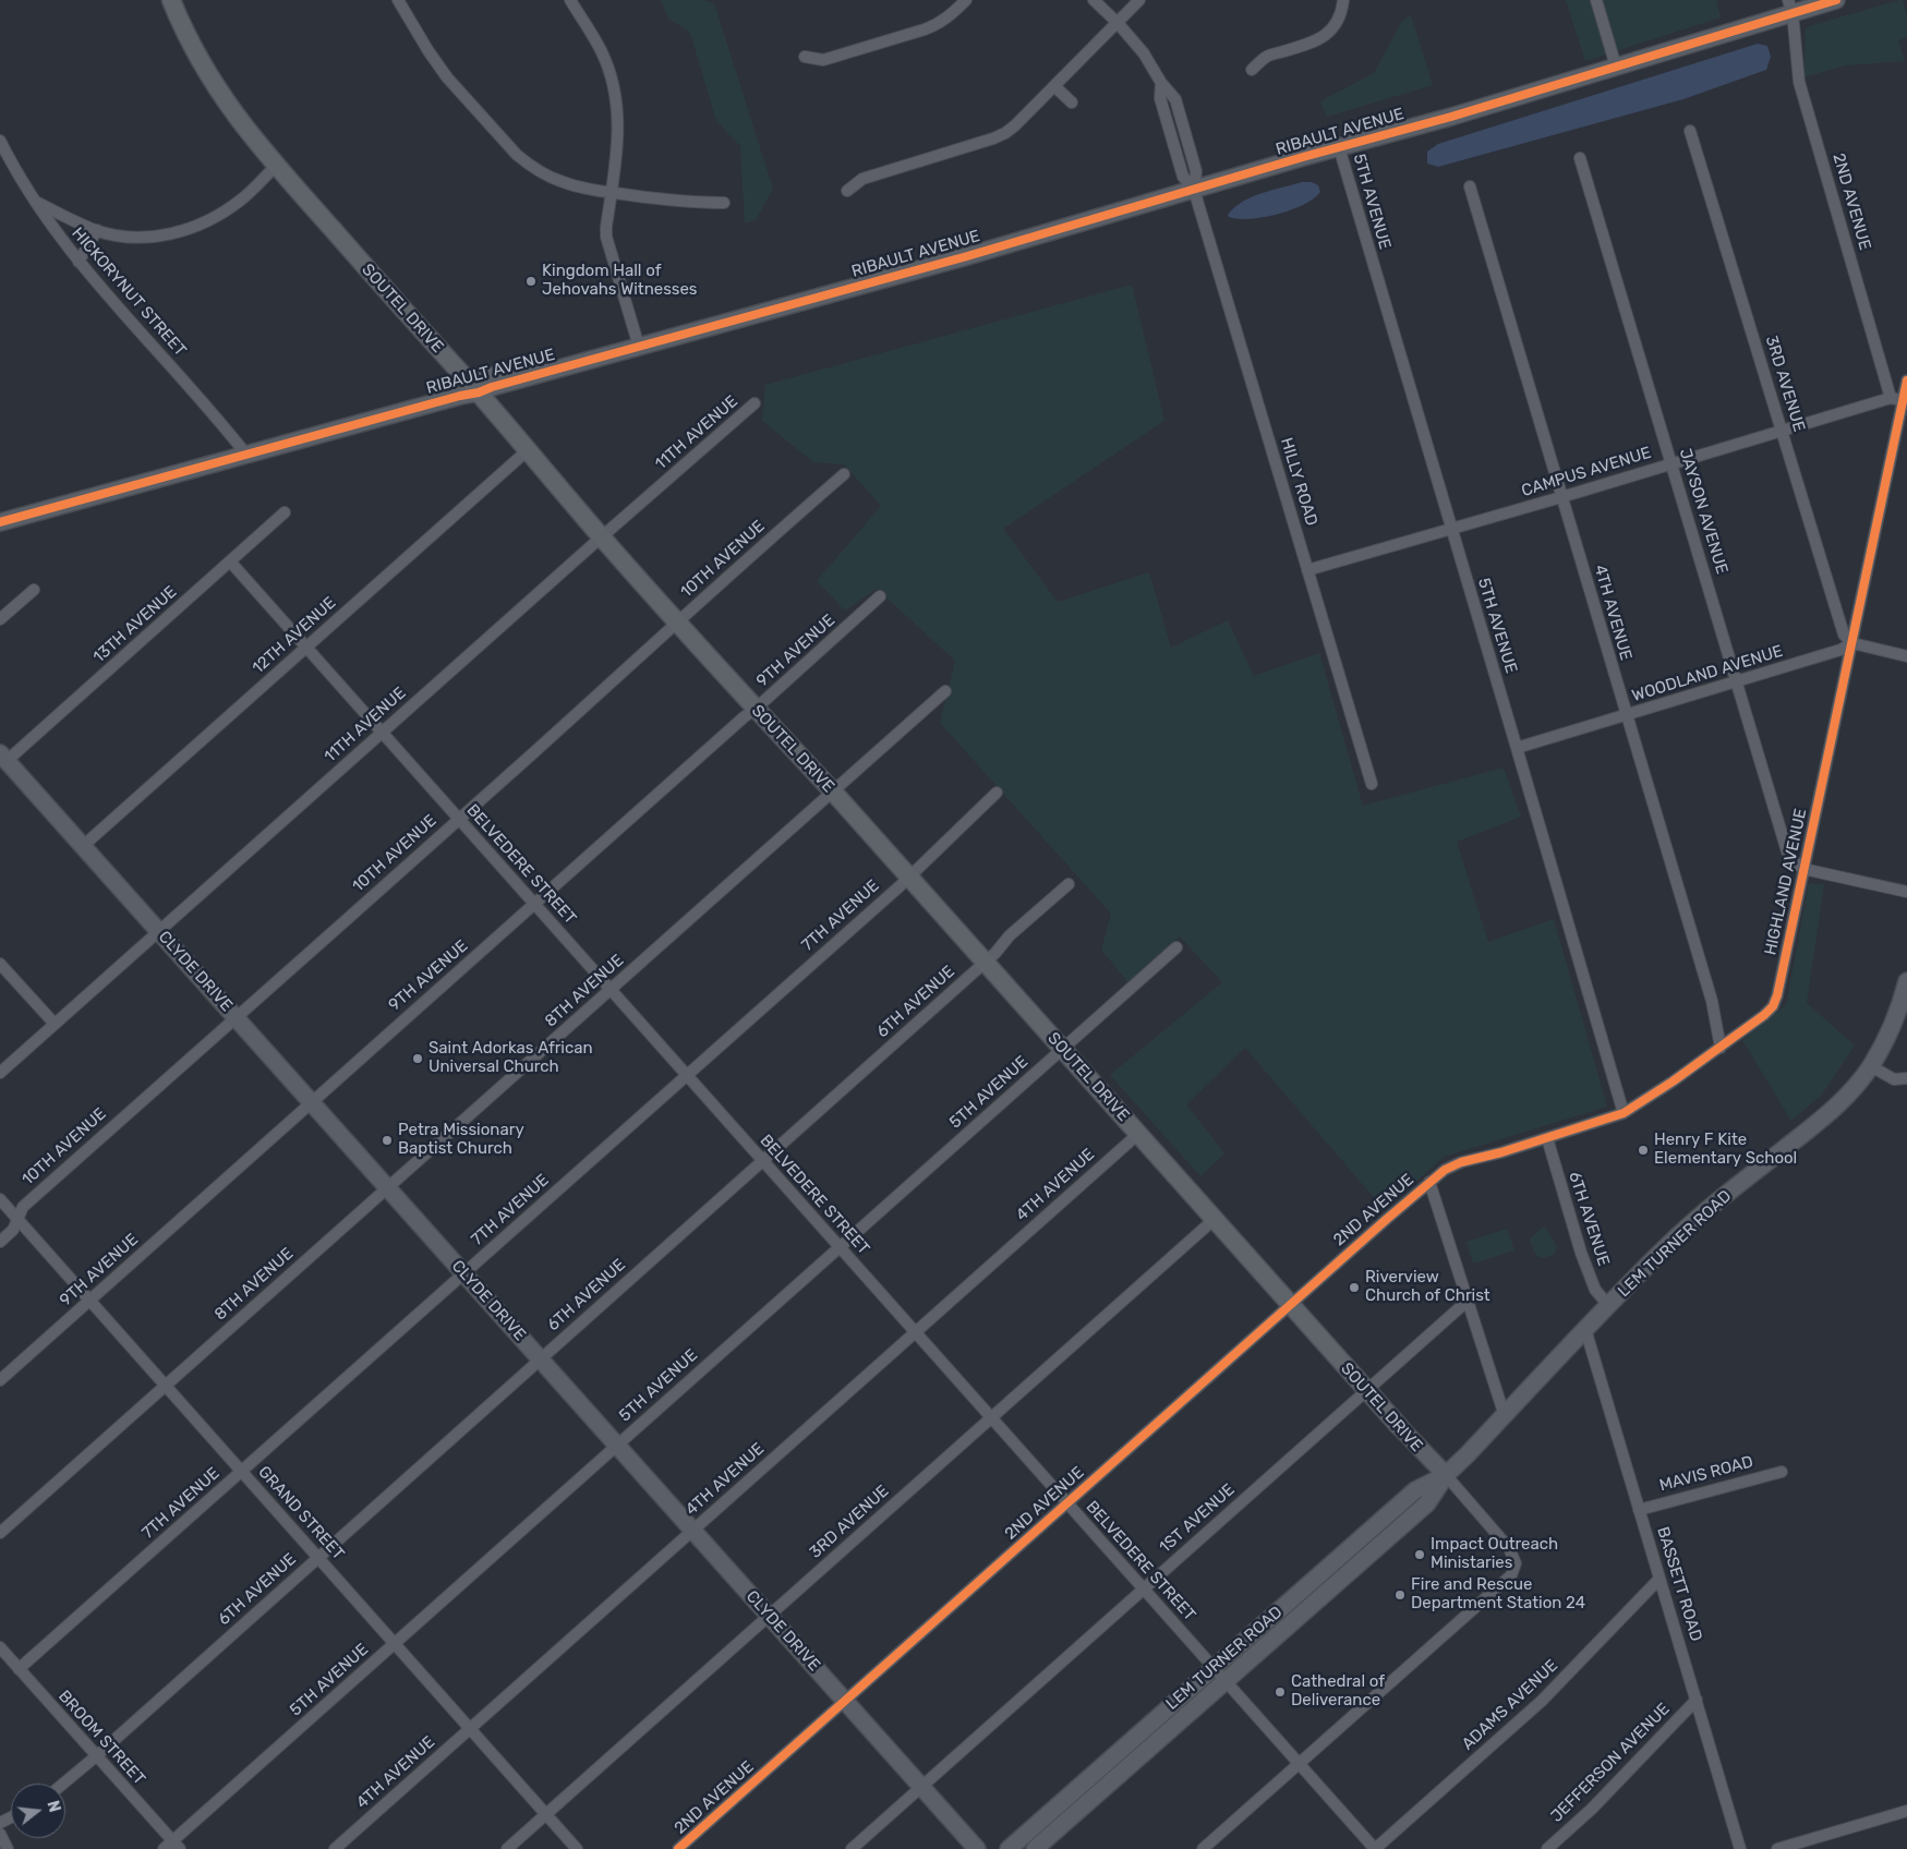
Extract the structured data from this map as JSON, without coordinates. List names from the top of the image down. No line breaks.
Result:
{"streets":{"main road":["SOUTEL DRIVE"],"street":["RIBAULT AVENUE","5TH AVENUE","2ND AVENUE","HICKORYNUT STREET","3RD AVENUE","11TH AVENUE","CAMPUS AVENUE","HILLY ROAD","JAYSON AVENUE","10TH AVENUE","4TH AVENUE","13TH AVENUE","12TH AVENUE","9TH AVENUE","WOODLAND AVENUE","BELVEDERE STREET","HIGHLAND AVENUE","7TH AVENUE","CLYDE DRIVE","8TH AVENUE","6TH AVENUE","LEM TURNER ROAD","MAVIS ROAD","GRAND STREET","1ST AVENUE","BASSETT ROAD","ADAMS AVENUE","BROOM STREET","JEFFERSON AVENUE"]},"crossings":[["RIBAULT AVENUE","5TH AVENUE"],["RIBAULT AVENUE","2ND AVENUE"],["RIBAULT AVENUE","HICKORYNUT STREET"],["RIBAULT AVENUE","SOUTEL DRIVE"],["RIBAULT AVENUE","HILLY ROAD"],["5TH AVENUE","SOUTEL DRIVE"],["5TH AVENUE","CAMPUS AVENUE"],["5TH AVENUE","WOODLAND AVENUE"],["5TH AVENUE","BELVEDERE STREET"],["5TH AVENUE","HIGHLAND AVENUE"],["5TH AVENUE","CLYDE DRIVE"],["5TH AVENUE","GRAND STREET"],["5TH AVENUE","BROOM STREET"],["2ND AVENUE","SOUTEL DRIVE"],["2ND AVENUE","CAMPUS AVENUE"],["2ND AVENUE","BELVEDERE STREET"],["2ND AVENUE","HIGHLAND AVENUE"],["2ND AVENUE","CLYDE DRIVE"],["SOUTEL DRIVE","3RD AVENUE"],["SOUTEL DRIVE","11TH AVENUE"],["SOUTEL DRIVE","10TH AVENUE"],["SOUTEL DRIVE","4TH AVENUE"],["SOUTEL DRIVE","12TH AVENUE"],["SOUTEL DRIVE","9TH AVENUE"],["SOUTEL DRIVE","7TH AVENUE"],["SOUTEL DRIVE","8TH AVENUE"],["SOUTEL DRIVE","6TH AVENUE"],["SOUTEL DRIVE","LEM TURNER ROAD"],["SOUTEL DRIVE","1ST AVENUE"],["3RD AVENUE","CAMPUS AVENUE"],["3RD AVENUE","WOODLAND AVENUE"],["3RD AVENUE","BELVEDERE STREET"],["3RD AVENUE","HIGHLAND AVENUE"],["3RD AVENUE","CLYDE DRIVE"],["3RD AVENUE","GRAND STREET"],["11TH AVENUE","BELVEDERE STREET"],["11TH AVENUE","CLYDE DRIVE"],["CAMPUS AVENUE","HILLY ROAD"],["CAMPUS AVENUE","JAYSON AVENUE"],["CAMPUS AVENUE","4TH AVENUE"],["CAMPUS AVENUE","HIGHLAND AVENUE"],["JAYSON AVENUE","WOODLAND AVENUE"],["JAYSON AVENUE","HIGHLAND AVENUE"],["10TH AVENUE","BELVEDERE STREET"],["10TH AVENUE","CLYDE DRIVE"],["10TH AVENUE","GRAND STREET"],["4TH AVENUE","WOODLAND AVENUE"],["4TH AVENUE","BELVEDERE STREET"],["4TH AVENUE","HIGHLAND AVENUE"],["4TH AVENUE","CLYDE DRIVE"],["4TH AVENUE","GRAND STREET"],["13TH AVENUE","BELVEDERE STREET"],["13TH AVENUE","CLYDE DRIVE"],["12TH AVENUE","BELVEDERE STREET"],["12TH AVENUE","CLYDE DRIVE"],["9TH AVENUE","BELVEDERE STREET"],["9TH AVENUE","CLYDE DRIVE"],["9TH AVENUE","GRAND STREET"],["WOODLAND AVENUE","HIGHLAND AVENUE"],["BELVEDERE STREET","7TH AVENUE"],["BELVEDERE STREET","8TH AVENUE"],["BELVEDERE STREET","6TH AVENUE"],["BELVEDERE STREET","LEM TURNER ROAD"],["BELVEDERE STREET","1ST AVENUE"],["BELVEDERE STREET","ADAMS AVENUE"],["HIGHLAND AVENUE","6TH AVENUE"],["7TH AVENUE","CLYDE DRIVE"],["7TH AVENUE","GRAND STREET"],["7TH AVENUE","BROOM STREET"],["CLYDE DRIVE","8TH AVENUE"],["CLYDE DRIVE","6TH AVENUE"],["CLYDE DRIVE","1ST AVENUE"],["8TH AVENUE","GRAND STREET"],["6TH AVENUE","LEM TURNER ROAD"],["6TH AVENUE","GRAND STREET"],["6TH AVENUE","BROOM STREET"],["LEM TURNER ROAD","BASSETT ROAD"],["MAVIS ROAD","BASSETT ROAD"],["BASSETT ROAD","ADAMS AVENUE"],["BASSETT ROAD","JEFFERSON AVENUE"]],"places":["Kingdom Hall of Jehovahs Witnesses","Saint Adorkas African Universal Church","Petra Missionary Baptist Church","Henry F Kite Elementary School","Riverview Church of Christ","Impact Outreach Ministaries","Fire and Rescue Department Station 24","Cathedral of Deliverance"],"north":"right"}
